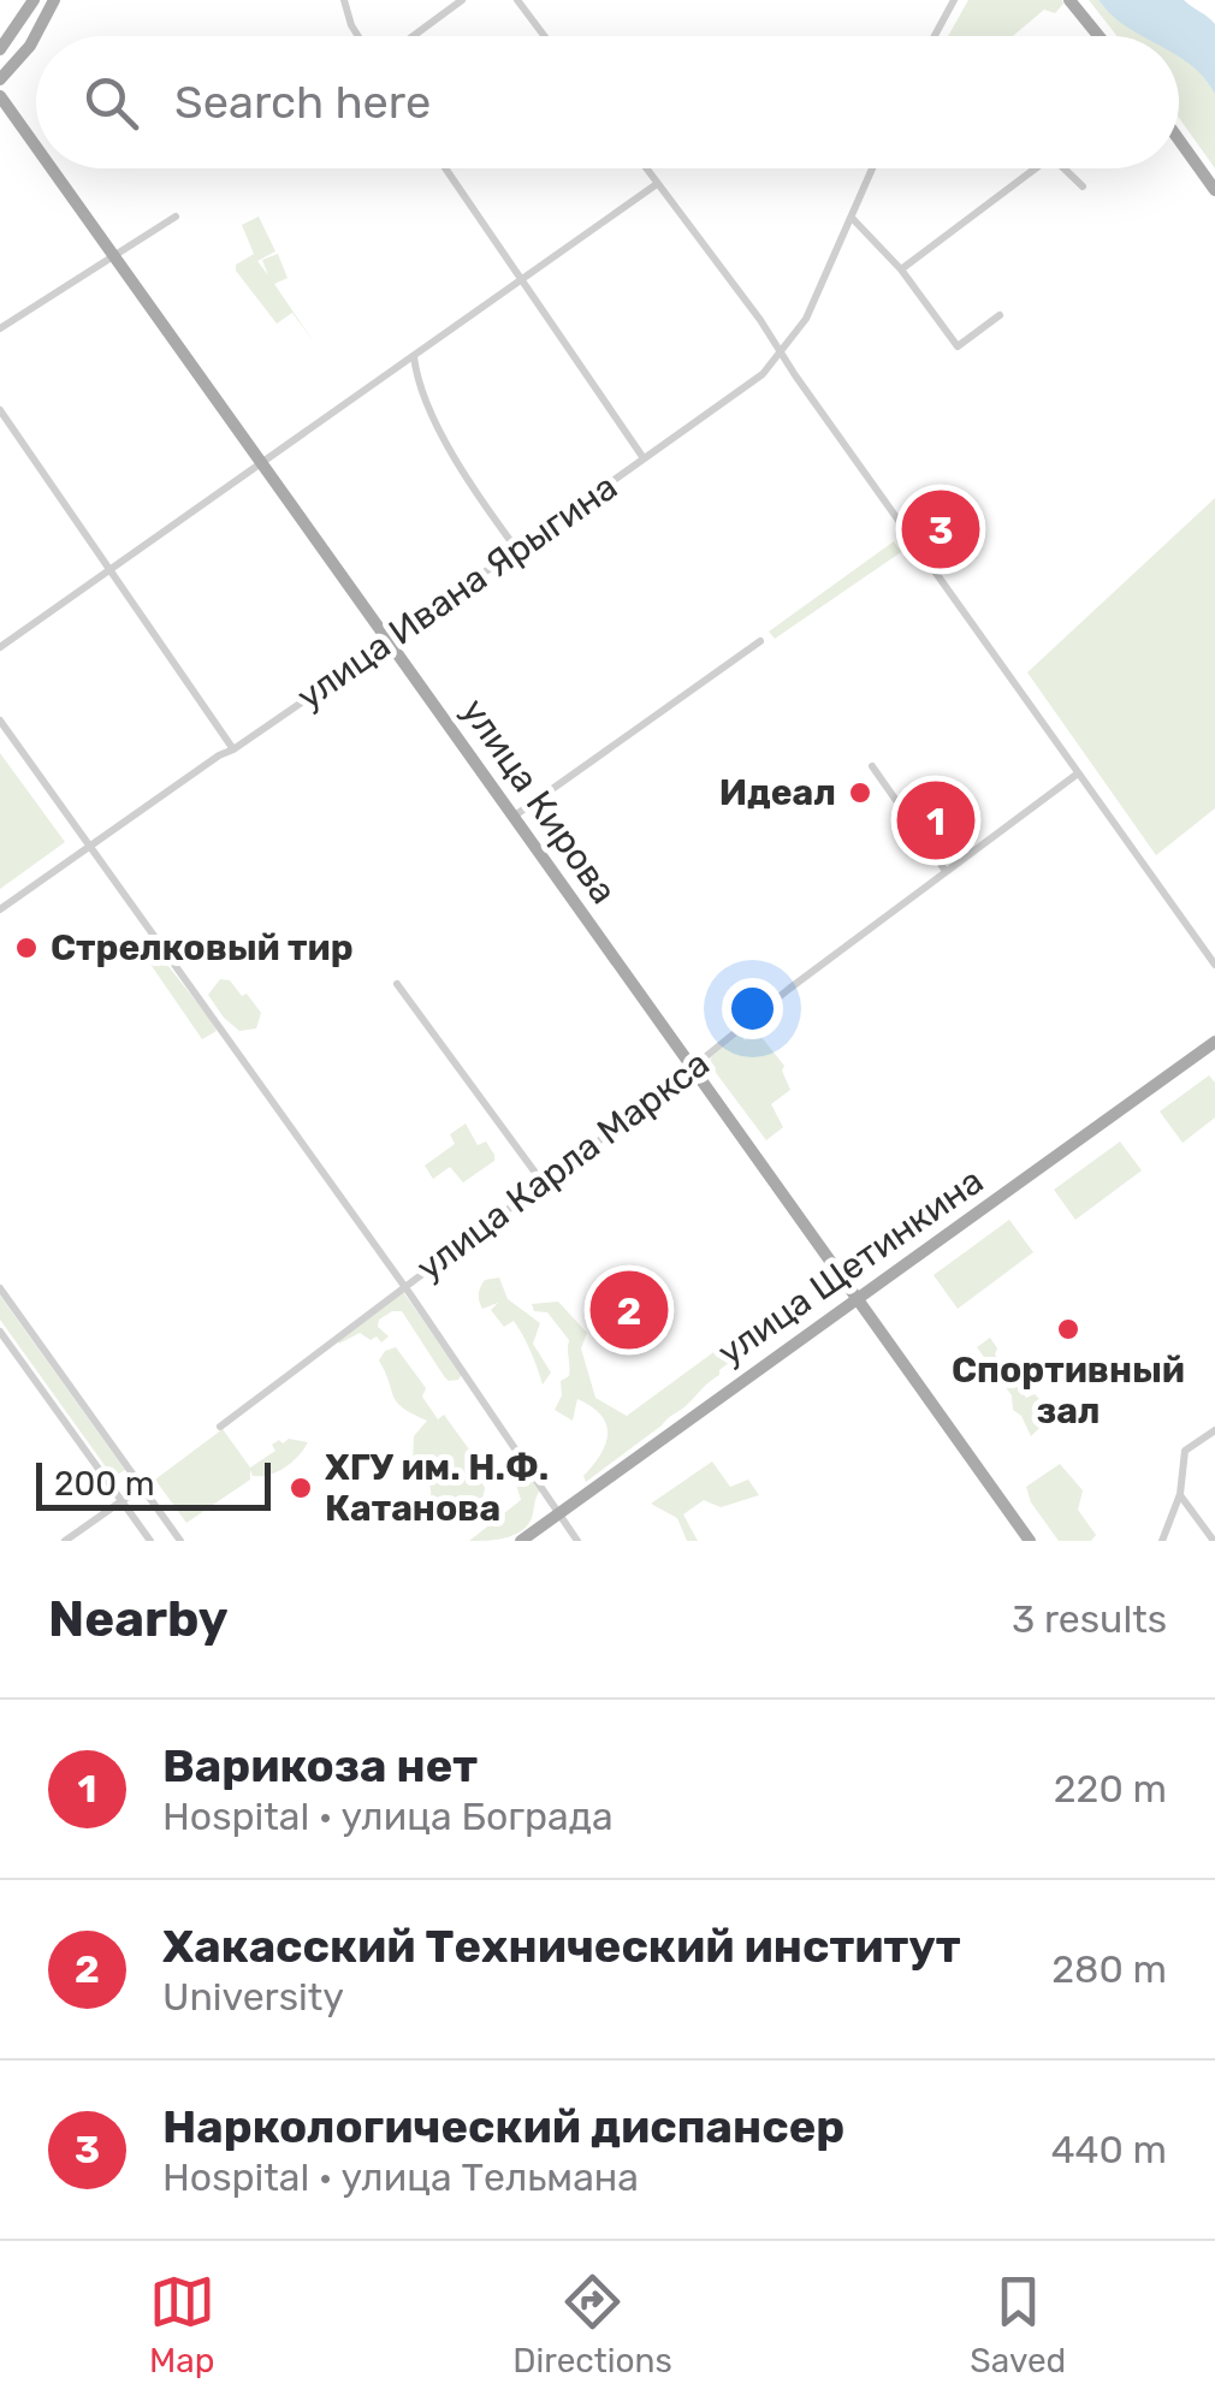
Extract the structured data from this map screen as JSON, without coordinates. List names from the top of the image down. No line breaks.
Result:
{"streets":{"main road":["улица Кирова","улица Щетинкина"],"street":["улица Ивана Ярыгина","улица Карла Маркса"]},"crossings":[["улица Ивана Ярыгина","улица Кирова"],["улица Кирова","улица Карла Маркса"],["улица Кирова","улица Щетинкина"]],"places":["Идеал","Стрелковый тир","Спортивный зал","ХГУ им. Н.Ф. Катанова"],"scale_bar":"200 m","page":{"search":"Search here","pins":["3","1","2"],"scale":"200 m","heading":["Nearby","3 results"],"list":[{"mark":"1","name":"Варикоза нет","note":"Hospital · улица Бограда","value":"220 m"},{"mark":"2","name":"Хакасский Технический институт","note":"University","value":"280 m"},{"mark":"3","name":"Наркологический диспансер","note":"Hospital · улица Тельмана","value":"440 m"}],"nav":["Map","Directions","Saved"]}}
